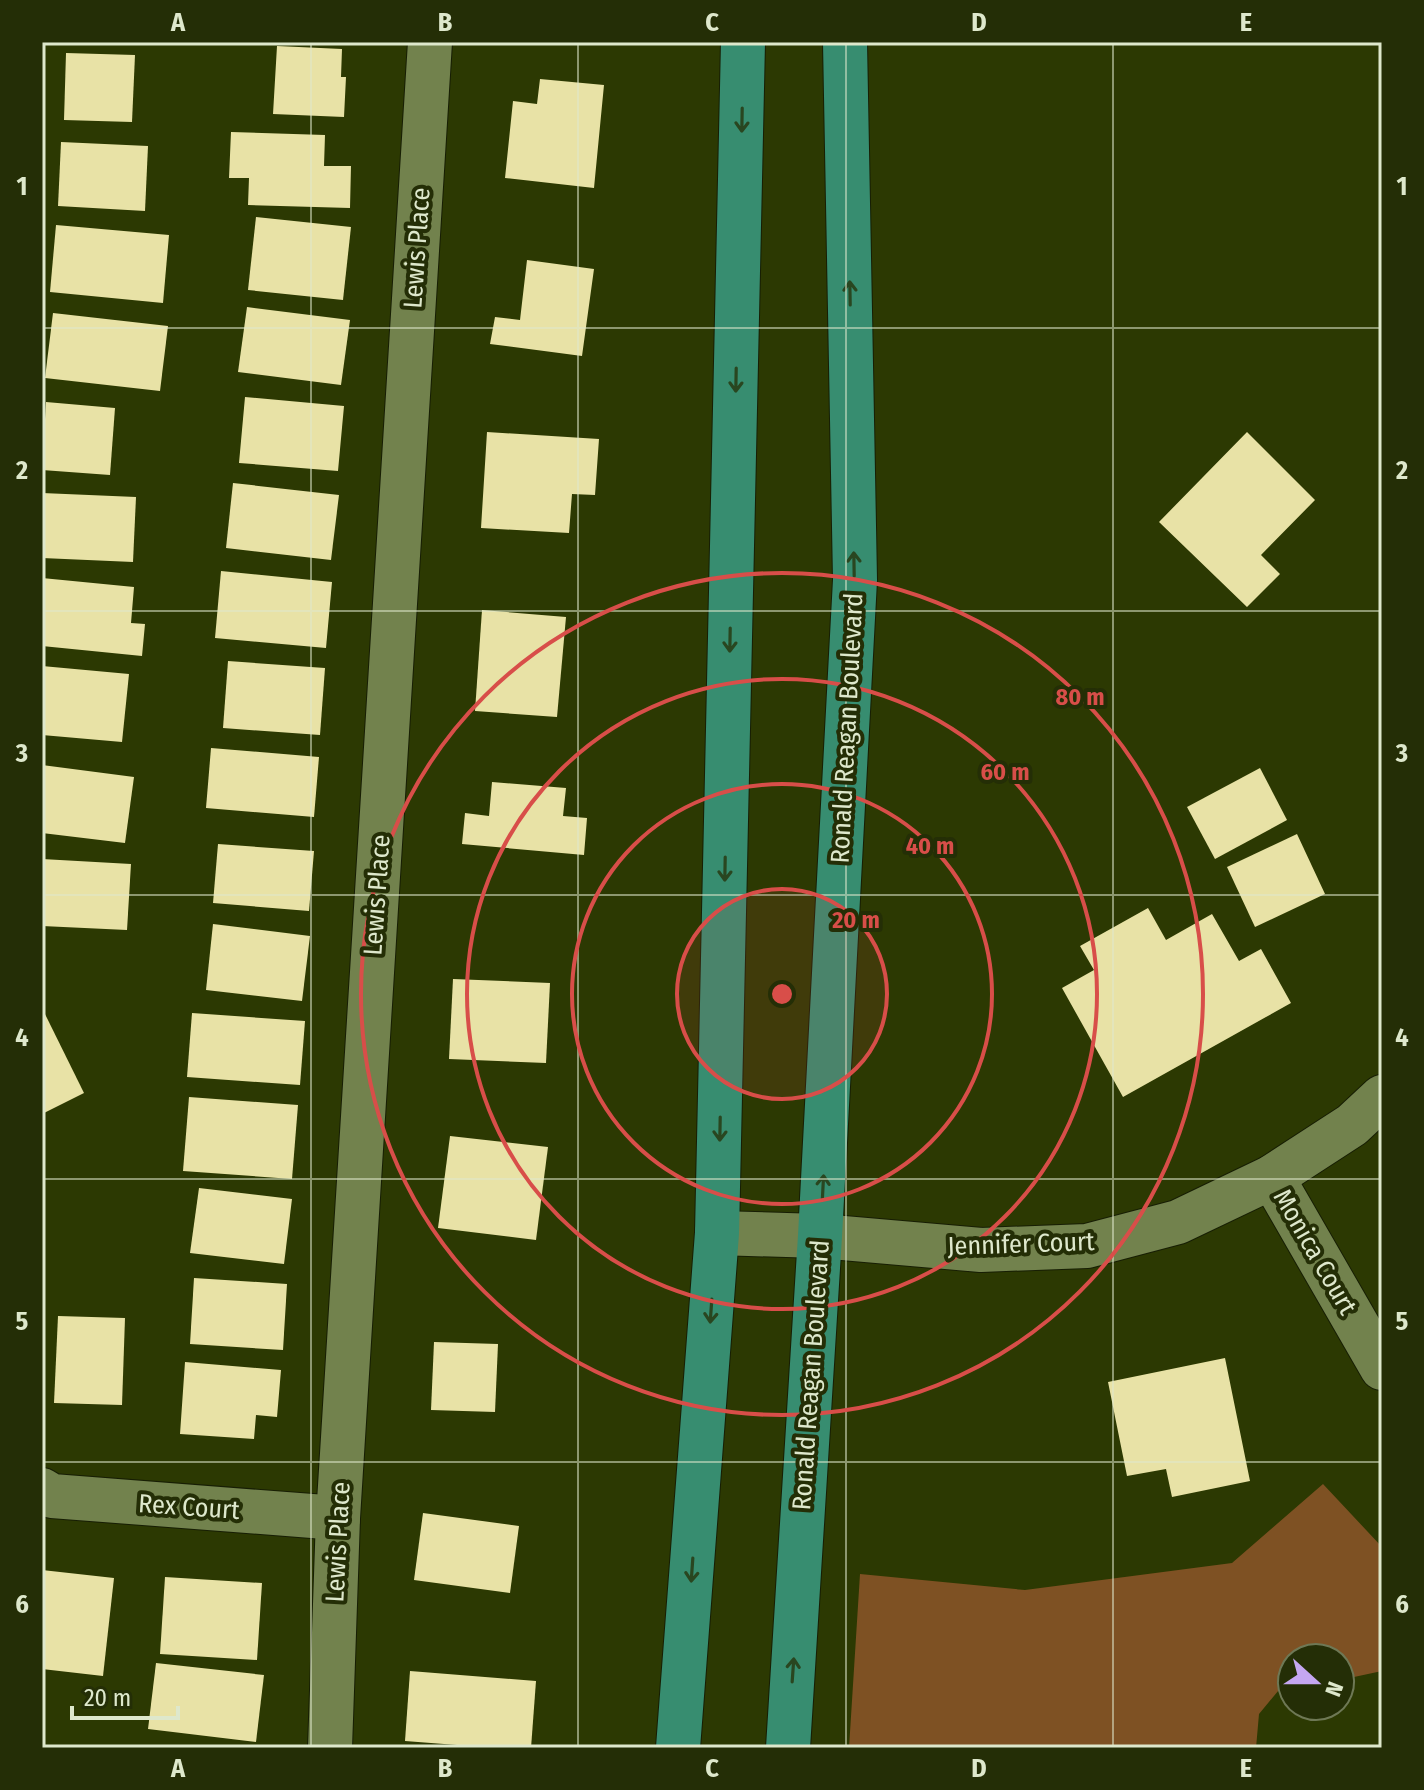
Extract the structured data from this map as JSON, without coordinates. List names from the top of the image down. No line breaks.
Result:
{"streets":{"main road":["Ronald Reagan Boulevard"],"street":["Lewis Place","Jennifer Court","Monica Court","Rex Court"]},"crossings":[["Lewis Place","Rex Court"],["Ronald Reagan Boulevard","Jennifer Court"],["Jennifer Court","Monica Court"]],"scale_bar":"20 m","north":"right","grid":{"columns":["A","B","C","D","E"],"rows":["1","2","3","4","5","6"]},"rings":["80 m","60 m","40 m","20 m"]}
